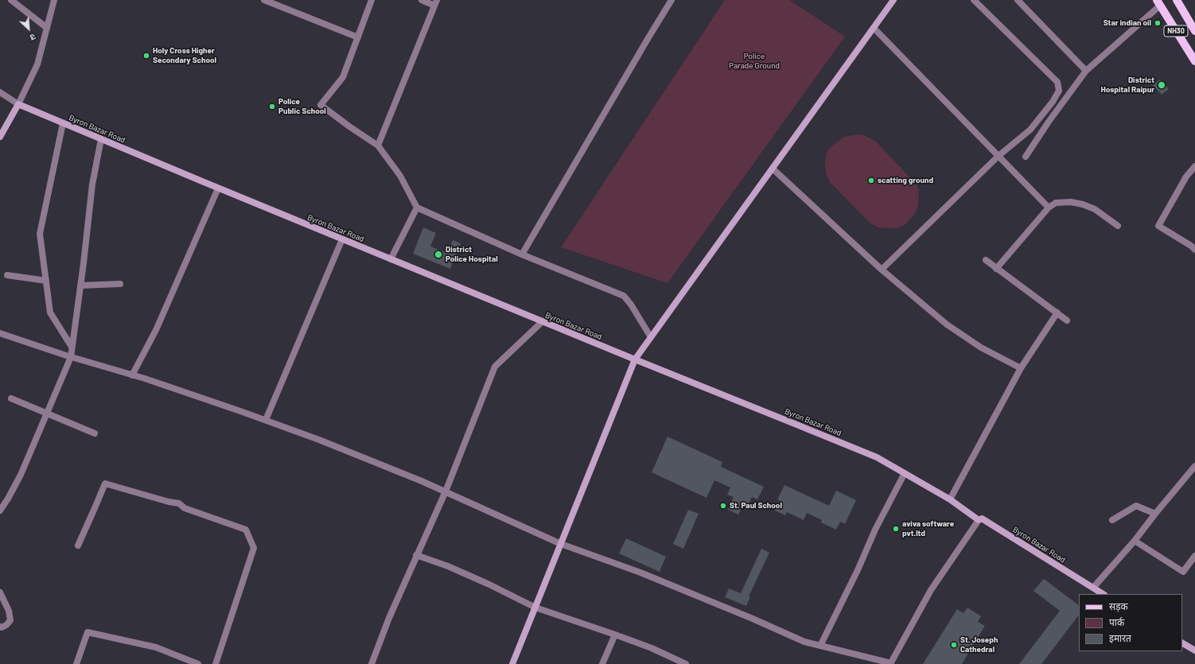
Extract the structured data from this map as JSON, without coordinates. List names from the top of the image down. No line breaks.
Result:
{"streets":{"main road":["NH30"],"street":["Byron Bazar Road"]},"parks":["Police Parade Ground"],"places":["Star indian oil","Holy Cross Higher Secondary School","District Hospital Raipur","Police Public School","scatting ground","District Police Hospital","St. Paul School","aviva software pvt.ltd","St. Joseph Cathedral"],"legend":["सड़क","पार्क","इमारत"],"north":"bottom right"}
